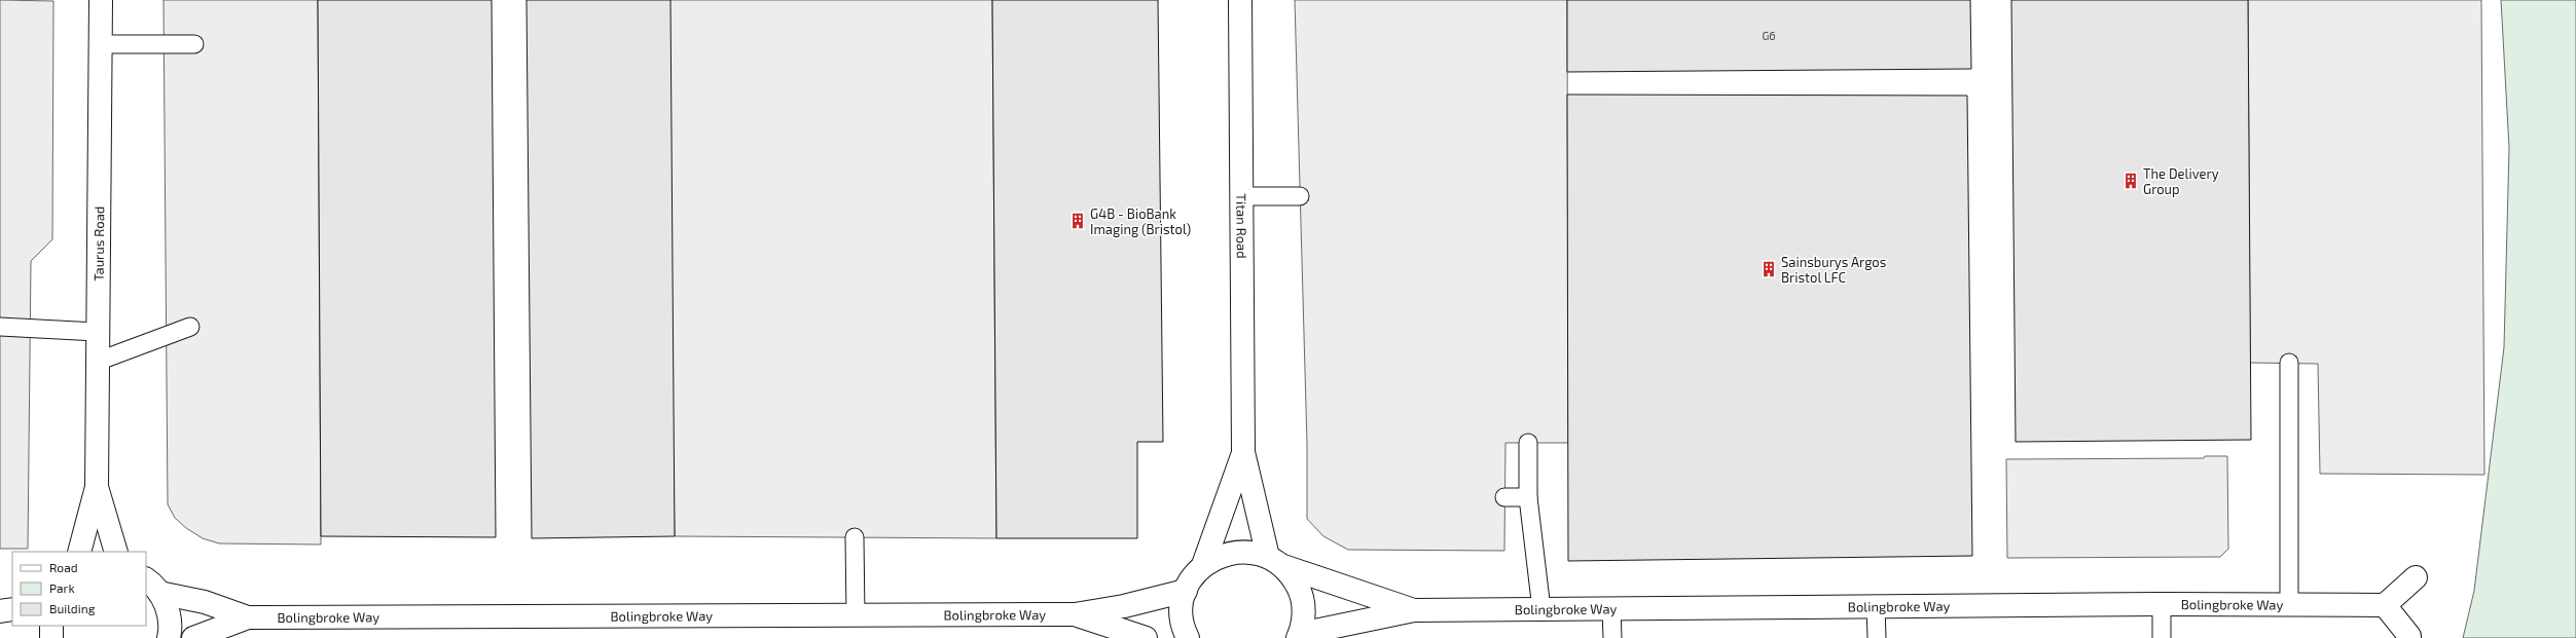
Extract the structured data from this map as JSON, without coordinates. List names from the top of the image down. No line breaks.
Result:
{"streets":{"street":["Titan Road","Taurus Road","Bolingbroke Way"]},"crossings":[["Titan Road","Bolingbroke Way"]],"places":{"building":["The Delivery Group","G4B - BioBank Imaging (Bristol)","Sainsburys Argos Bristol LFC"]},"house_numbers":["G6"],"legend":["Road","Park","Building"]}
